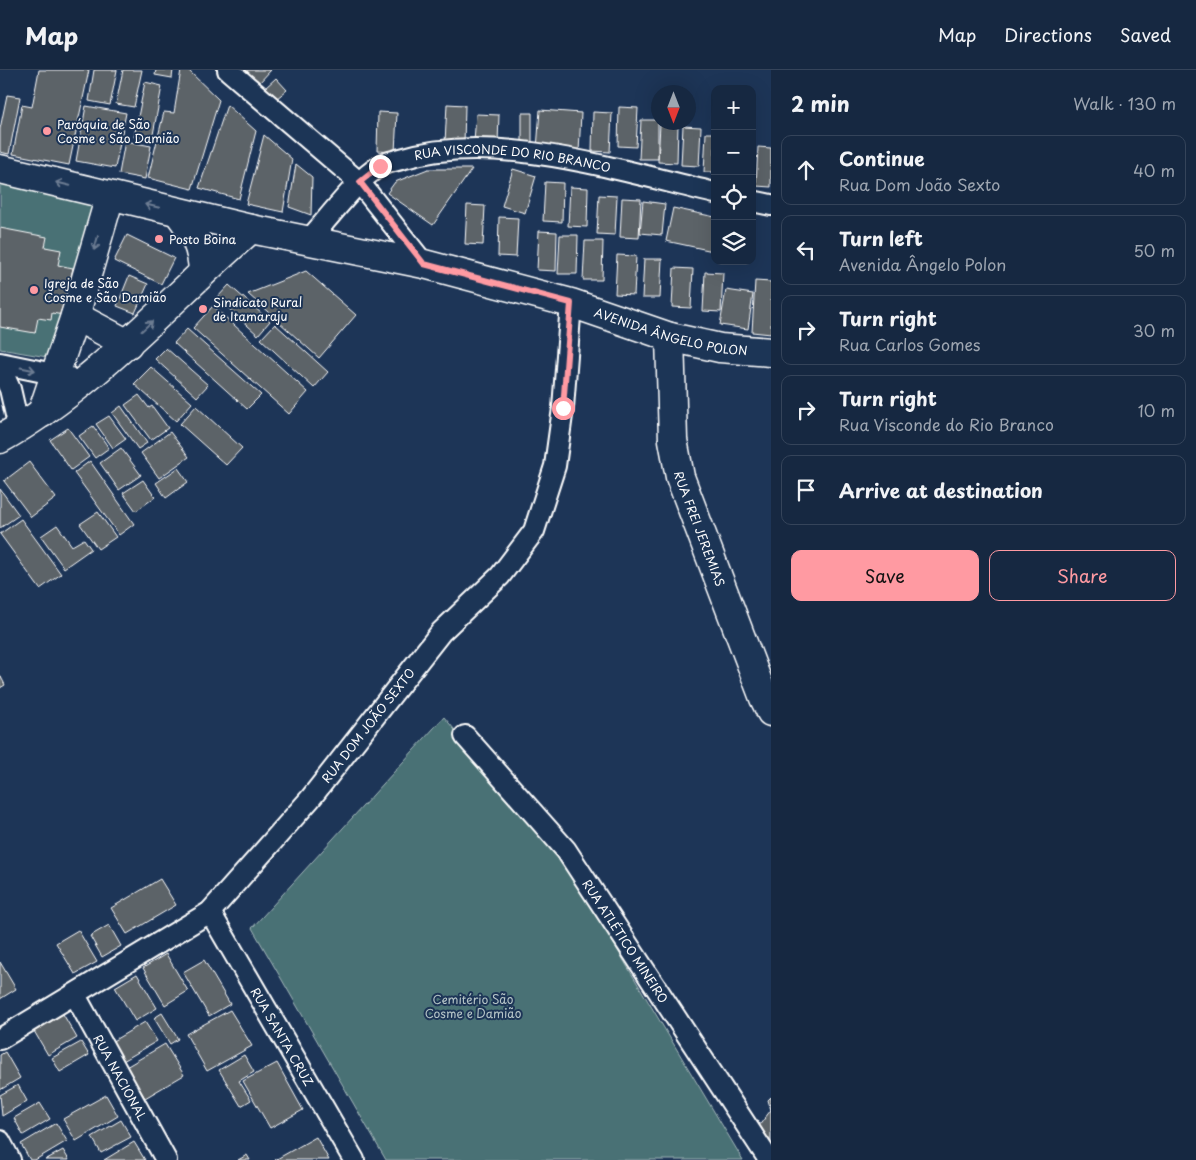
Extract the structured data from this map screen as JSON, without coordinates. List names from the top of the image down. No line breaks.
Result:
{"streets":{"street":["RUA VISCONDE DO RIO BRANCO","AVENIDA ÂNGELO POLON","RUA FREI JEREMIAS","RUA DOM JOÃO SEXTO","RUA ATLÉTICO MINEIRO","RUA SANTA CRUZ","RUA NACIONAL"]},"crossings":[["RUA VISCONDE DO RIO BRANCO","AVENIDA ÂNGELO POLON"],["AVENIDA ÂNGELO POLON","RUA FREI JEREMIAS"],["AVENIDA ÂNGELO POLON","RUA DOM JOÃO SEXTO"],["RUA DOM JOÃO SEXTO","RUA SANTA CRUZ"],["RUA DOM JOÃO SEXTO","RUA NACIONAL"]],"parks":["Cemitério São Cosme e Damião"],"places":["Paróquia de São Cosme e São Damião","Posto Boina","Igreja de São Cosme e São Damião","Sindicato Rural de Itamaraju"],"north":"bottom","page":{"header":"Map","nav":["Map","Directions","Saved"],"heading":["2 min","Walk · 130 m"],"map_buttons":["+","−"],"list":[["Continue","Rua Dom João Sexto","40 m"],["Turn left","Avenida Ângelo Polon","50 m"],["Turn right","Rua Carlos Gomes","30 m"],["Turn right","Rua Visconde do Rio Branco","10 m"],"Arrive at destination"],"buttons":["Save","Share"]}}
